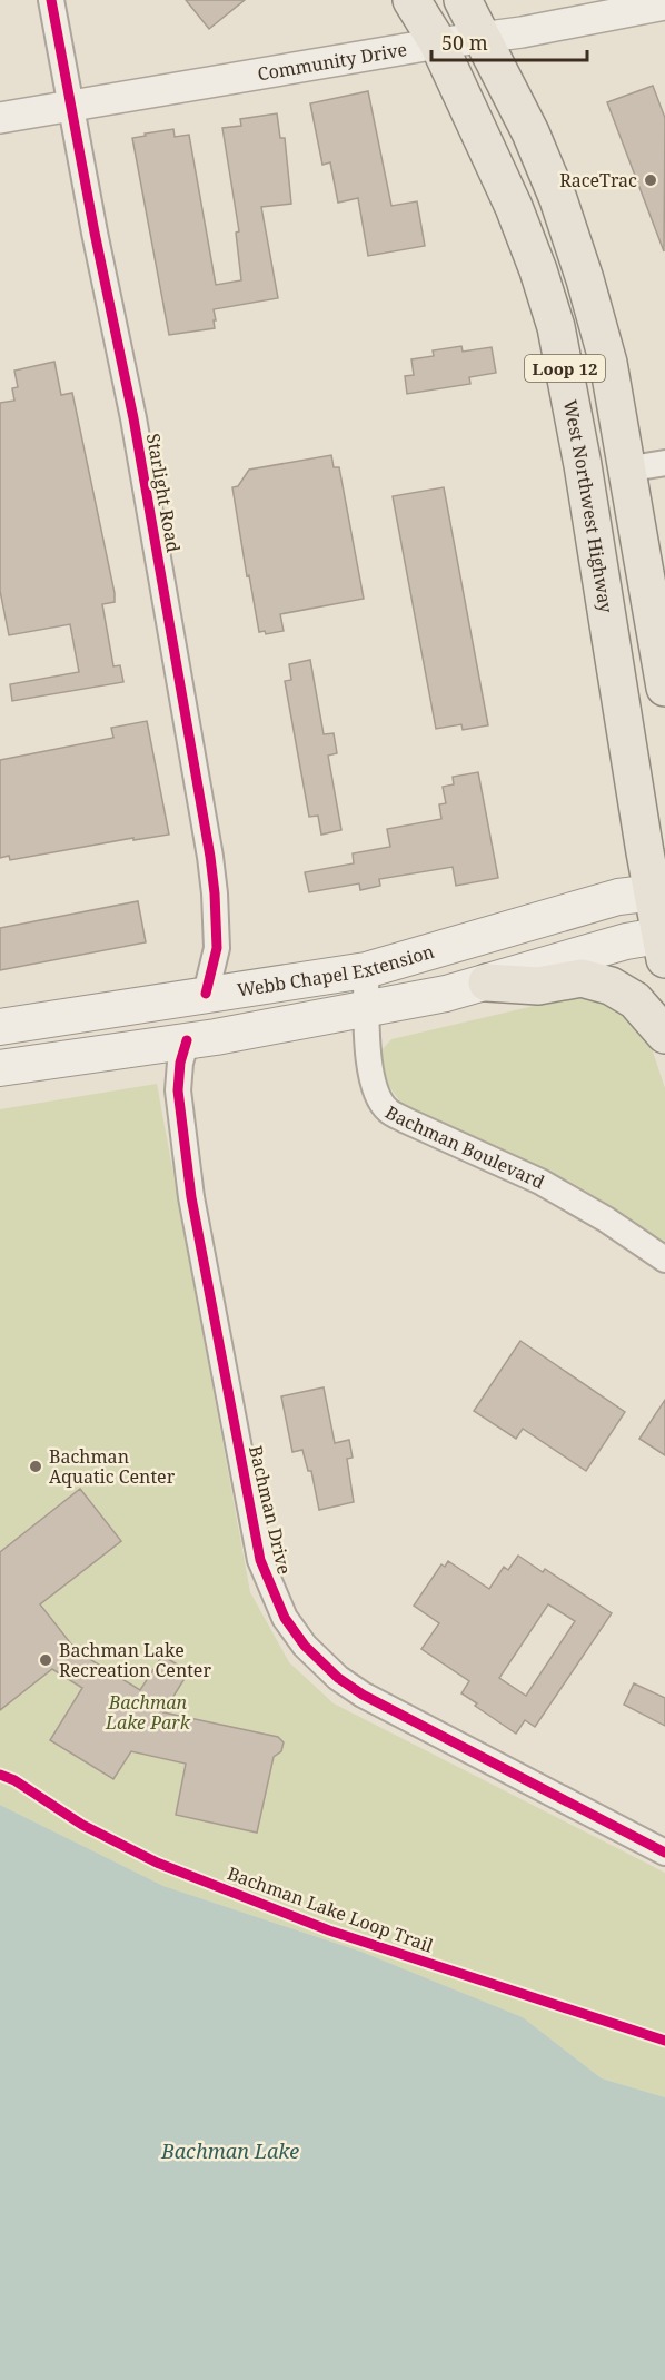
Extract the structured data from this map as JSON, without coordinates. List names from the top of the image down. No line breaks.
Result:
{"streets":{"main road":["Loop 12","West Northwest Highway","Webb Chapel Extension"],"street":["Community Drive","Starlight Road","Bachman Boulevard","Bachman Drive"],"cycle path":["Bachman Lake Loop Trail"]},"crossings":[["Community Drive","Loop 12"],["Community Drive","Starlight Road"],["Community Drive","West Northwest Highway"],["Starlight Road","Webb Chapel Extension"],["West Northwest Highway","Webb Chapel Extension"],["Webb Chapel Extension","Bachman Boulevard"]],"water":["Bachman Lake"],"parks":["Bachman Lake Park"],"places":["RaceTrac","Bachman Aquatic Center","Bachman Lake Recreation Center"],"scale_bar":"50 m"}
